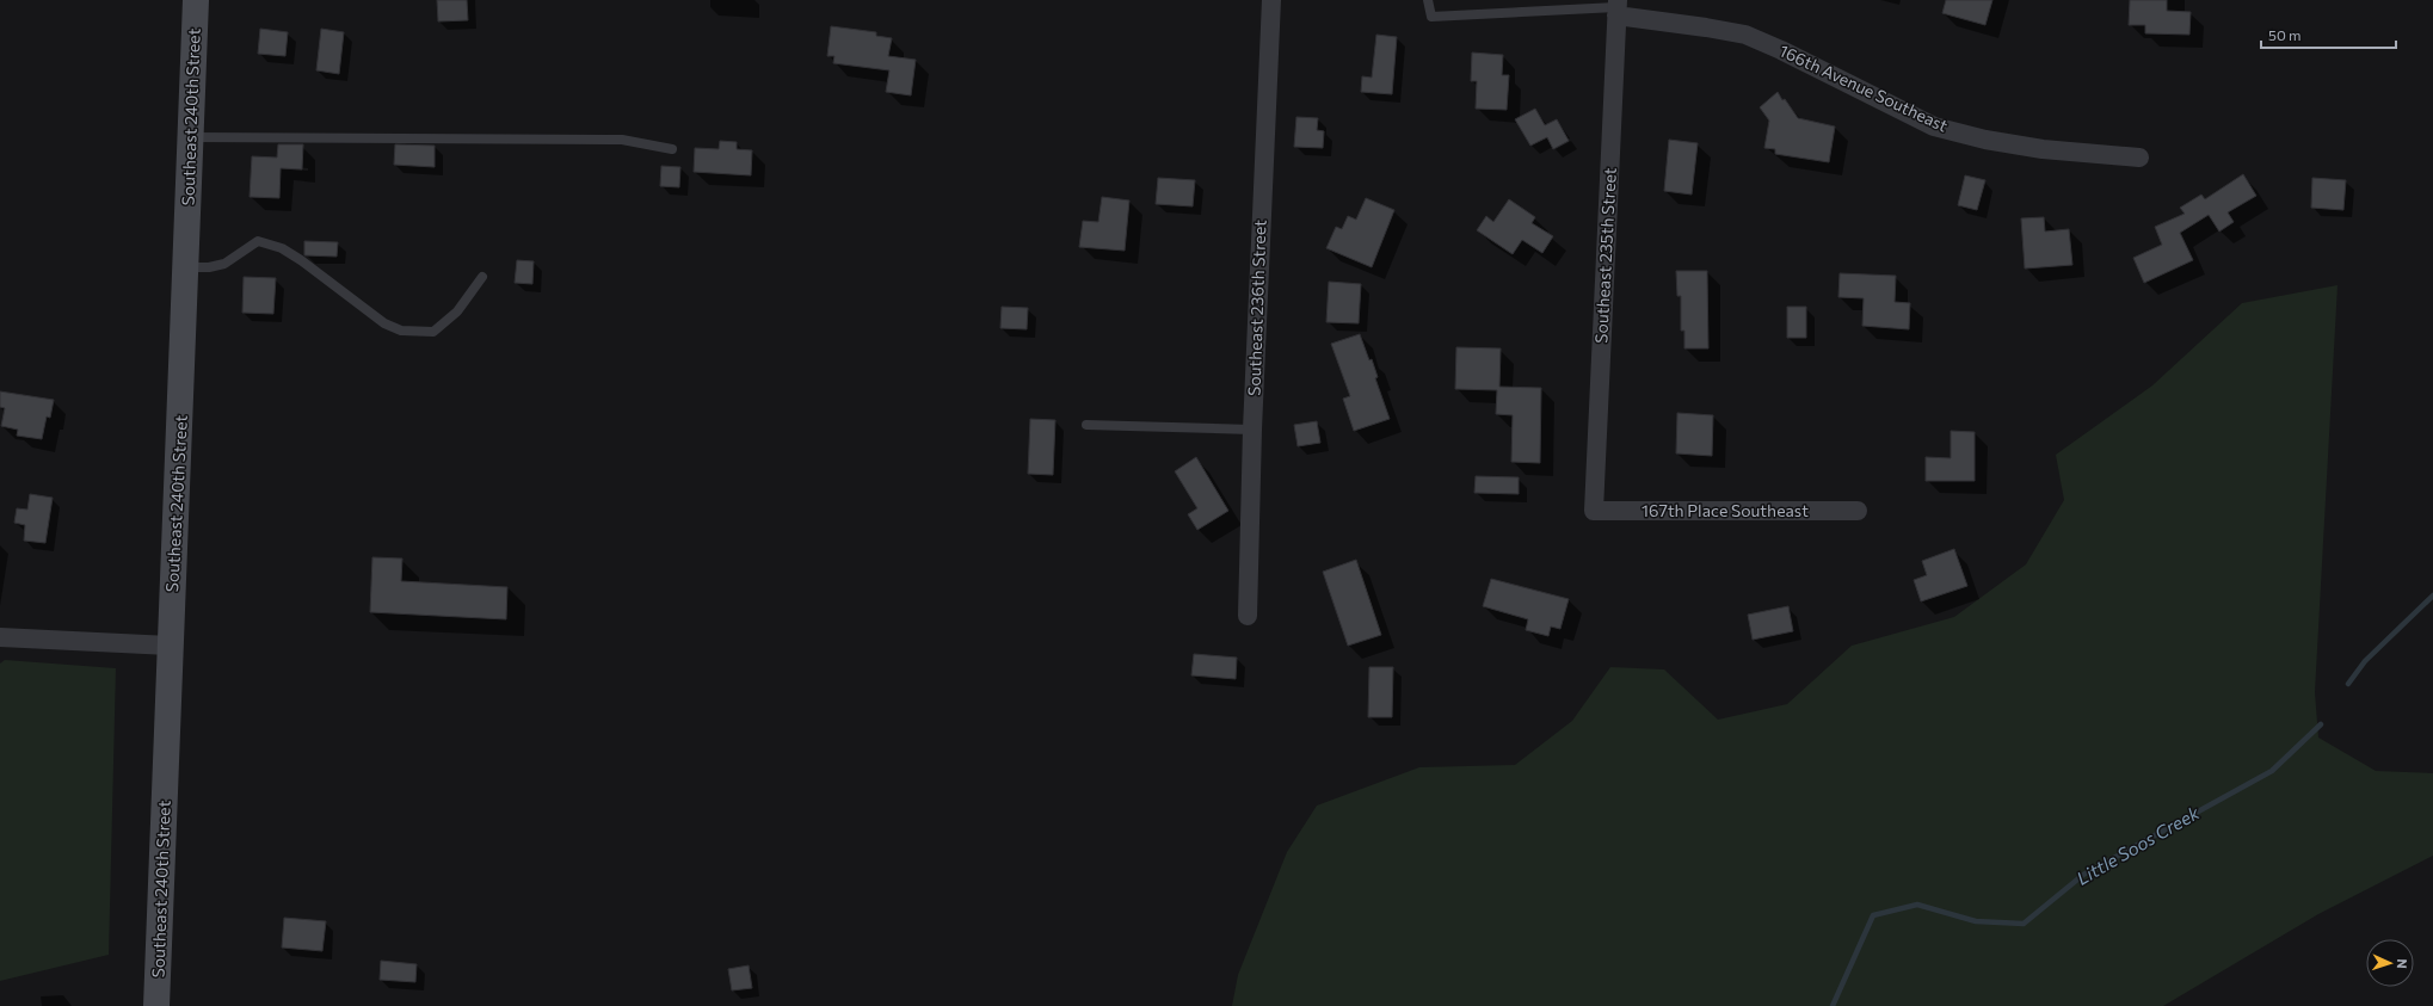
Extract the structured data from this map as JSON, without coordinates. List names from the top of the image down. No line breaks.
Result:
{"streets":{"main road":["Southeast 240th Street"],"street":["166th Avenue Southeast","Southeast 235th Street","Southeast 236th Street","167th Place Southeast"]},"crossings":[["166th Avenue Southeast","Southeast 235th Street"],["Southeast 235th Street","167th Place Southeast"]],"water":["Little Soos Creek"],"scale_bar":"50 m","north":"right"}
